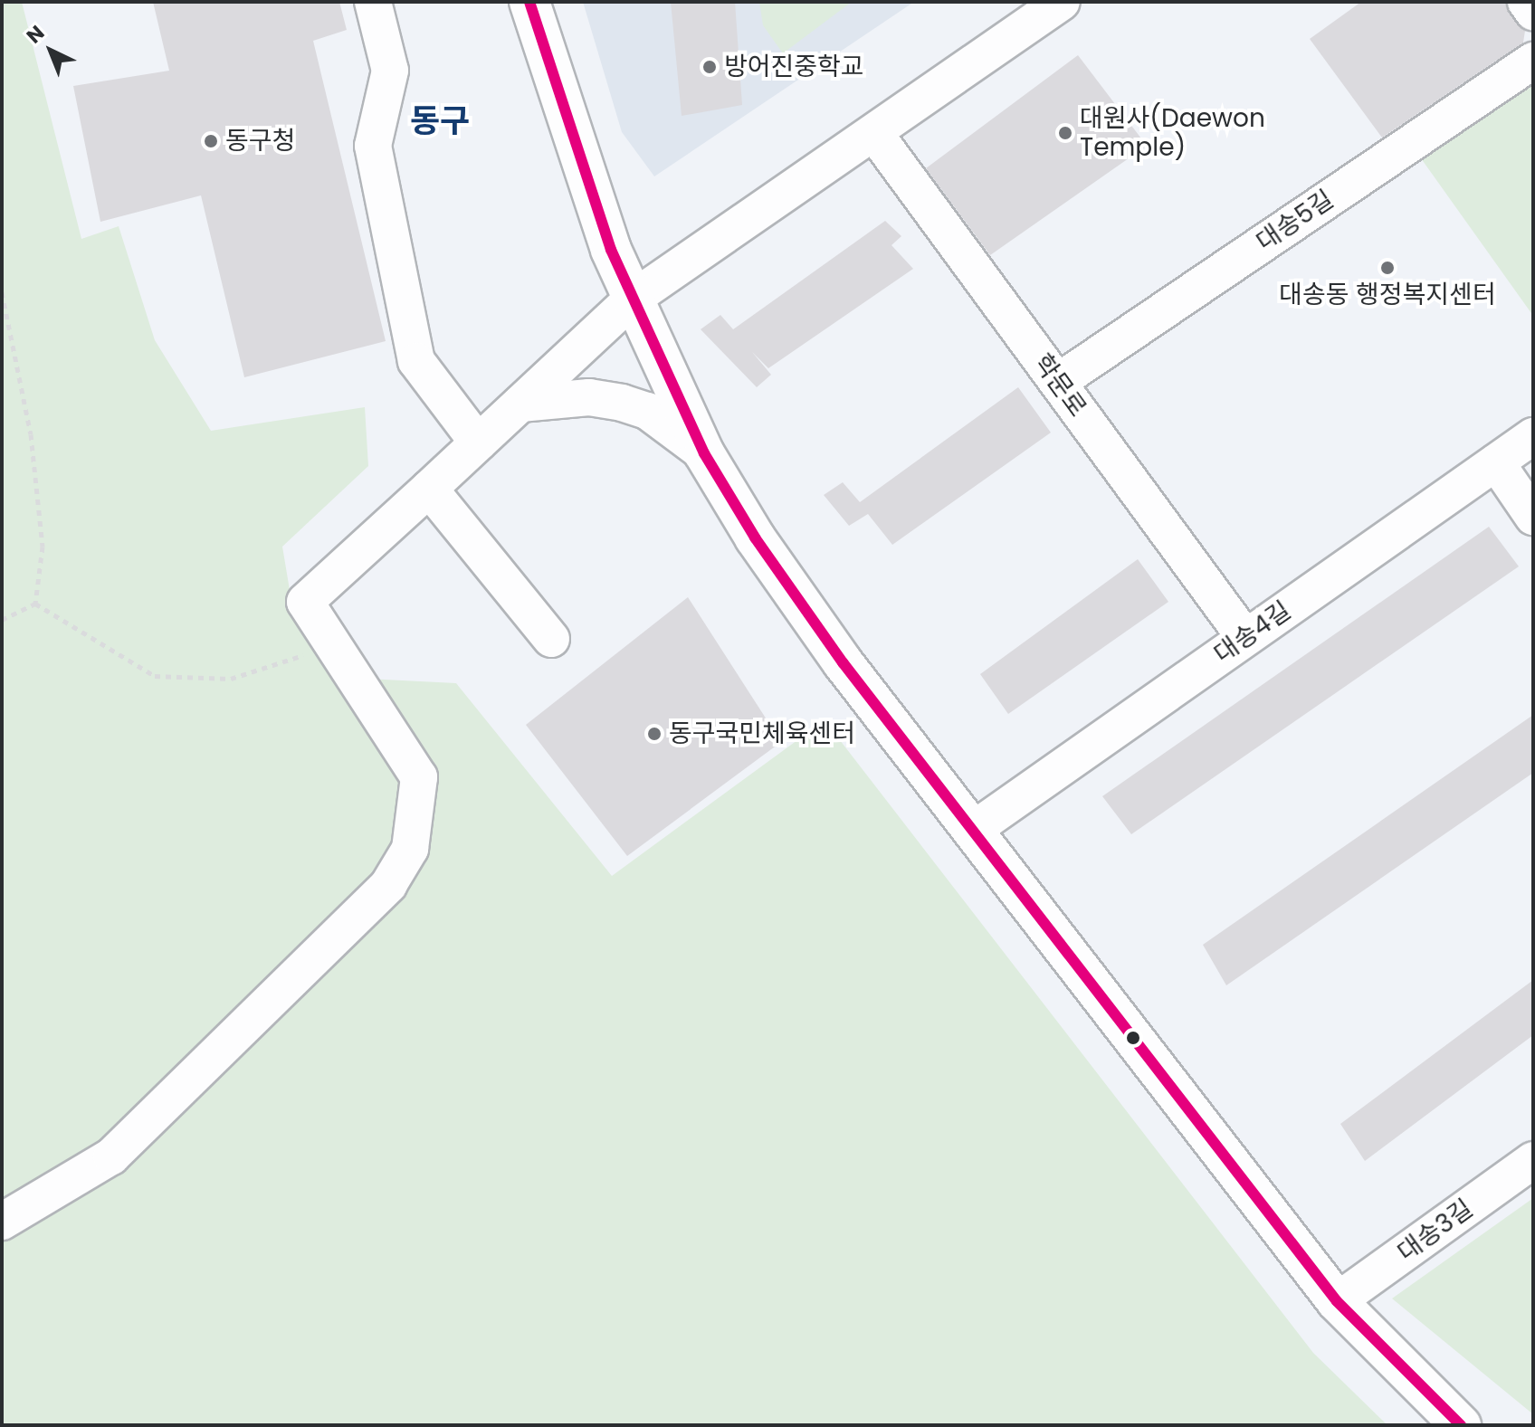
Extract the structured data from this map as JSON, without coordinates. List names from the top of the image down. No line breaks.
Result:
{"streets":{"street":["대송5길","학문로","대송4길","대송3길"]},"crossings":[["대송5길","학문로"],["학문로","대송4길"]],"districts":["동구"],"places":["방어진중학교","대원사(Daewon Temple)","동구청","대송동 행정복지센터","동구국민체육센터"],"north":"top left"}
